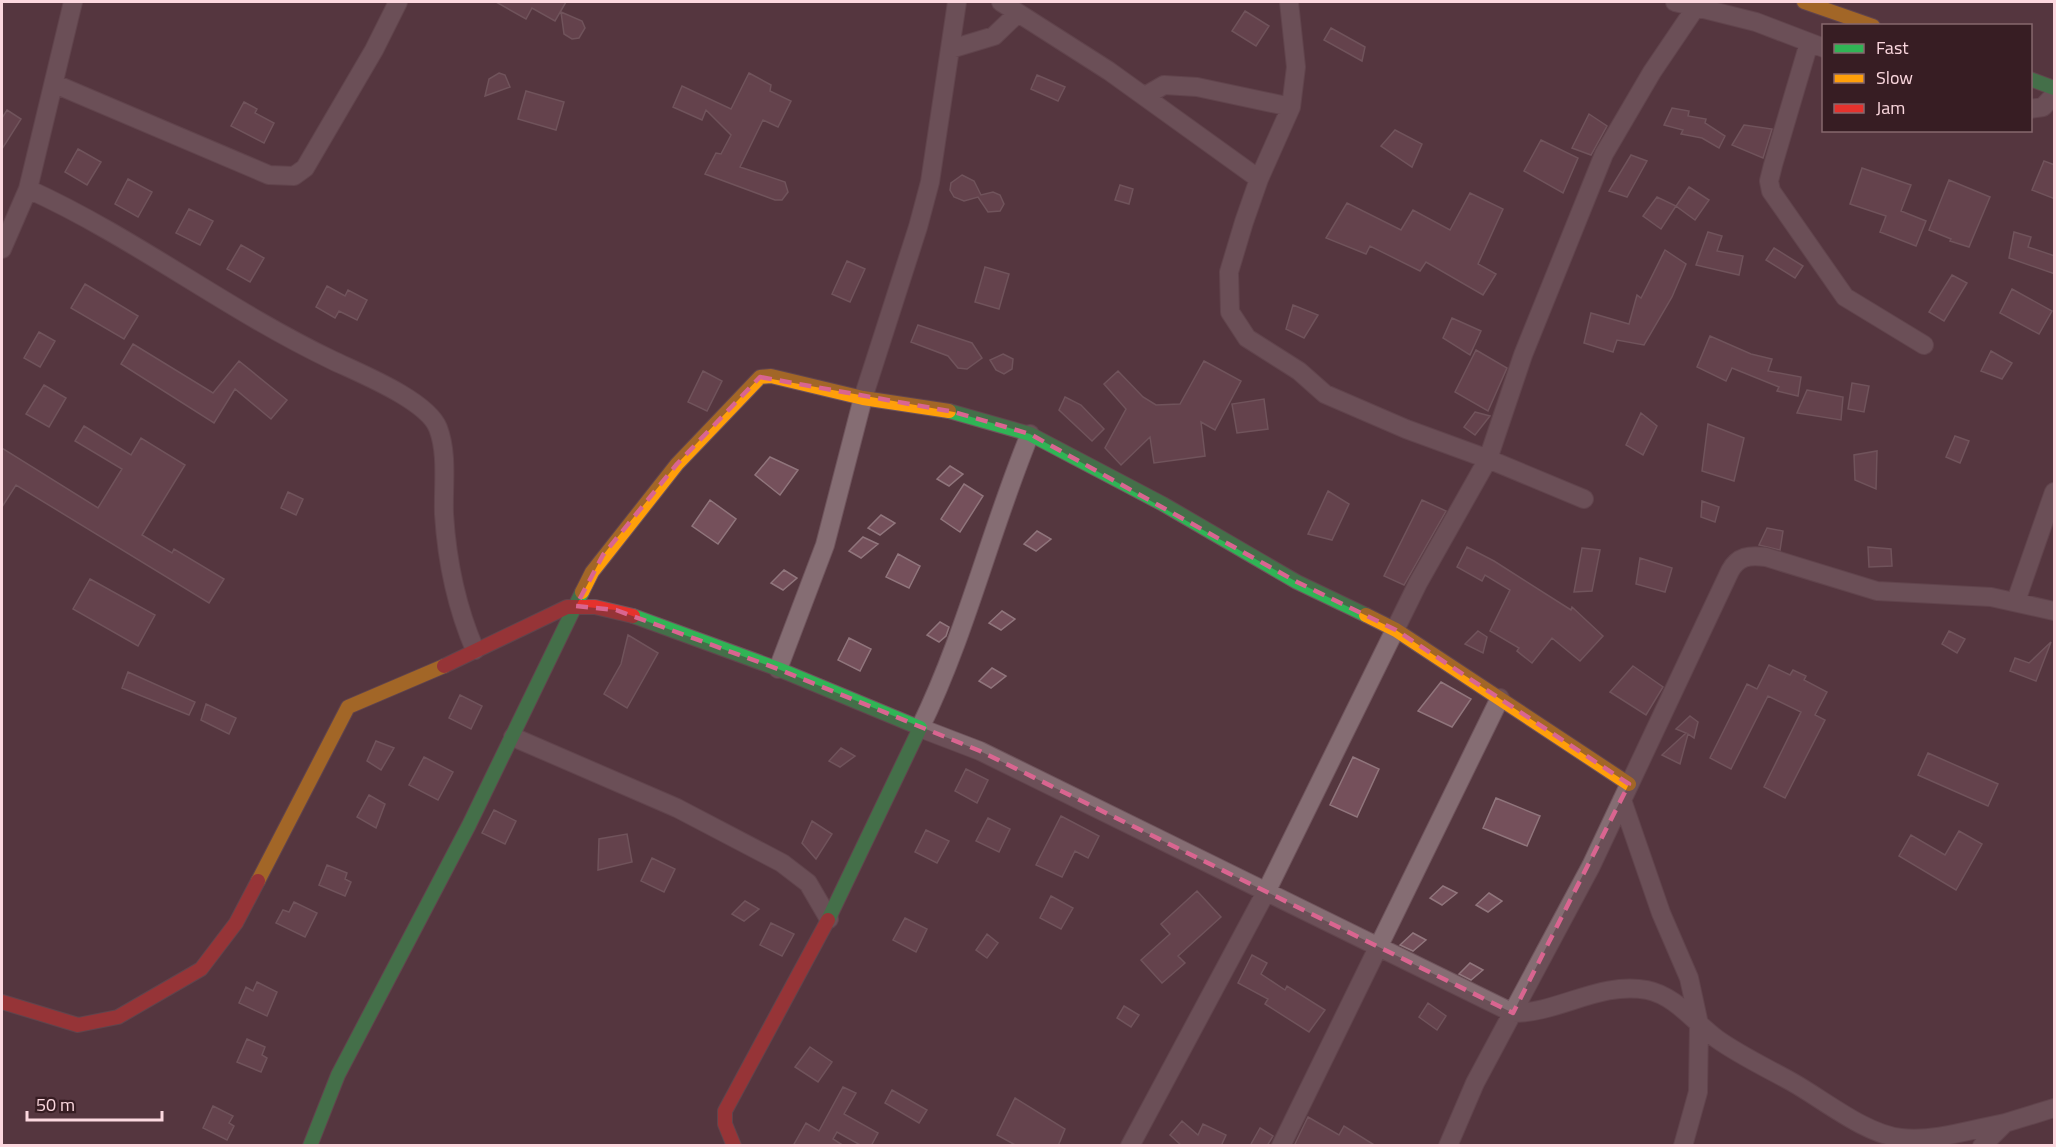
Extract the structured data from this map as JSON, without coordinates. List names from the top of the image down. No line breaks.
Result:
{"legend":["Fast","Slow","Jam"],"scale_bar":"50 m"}
